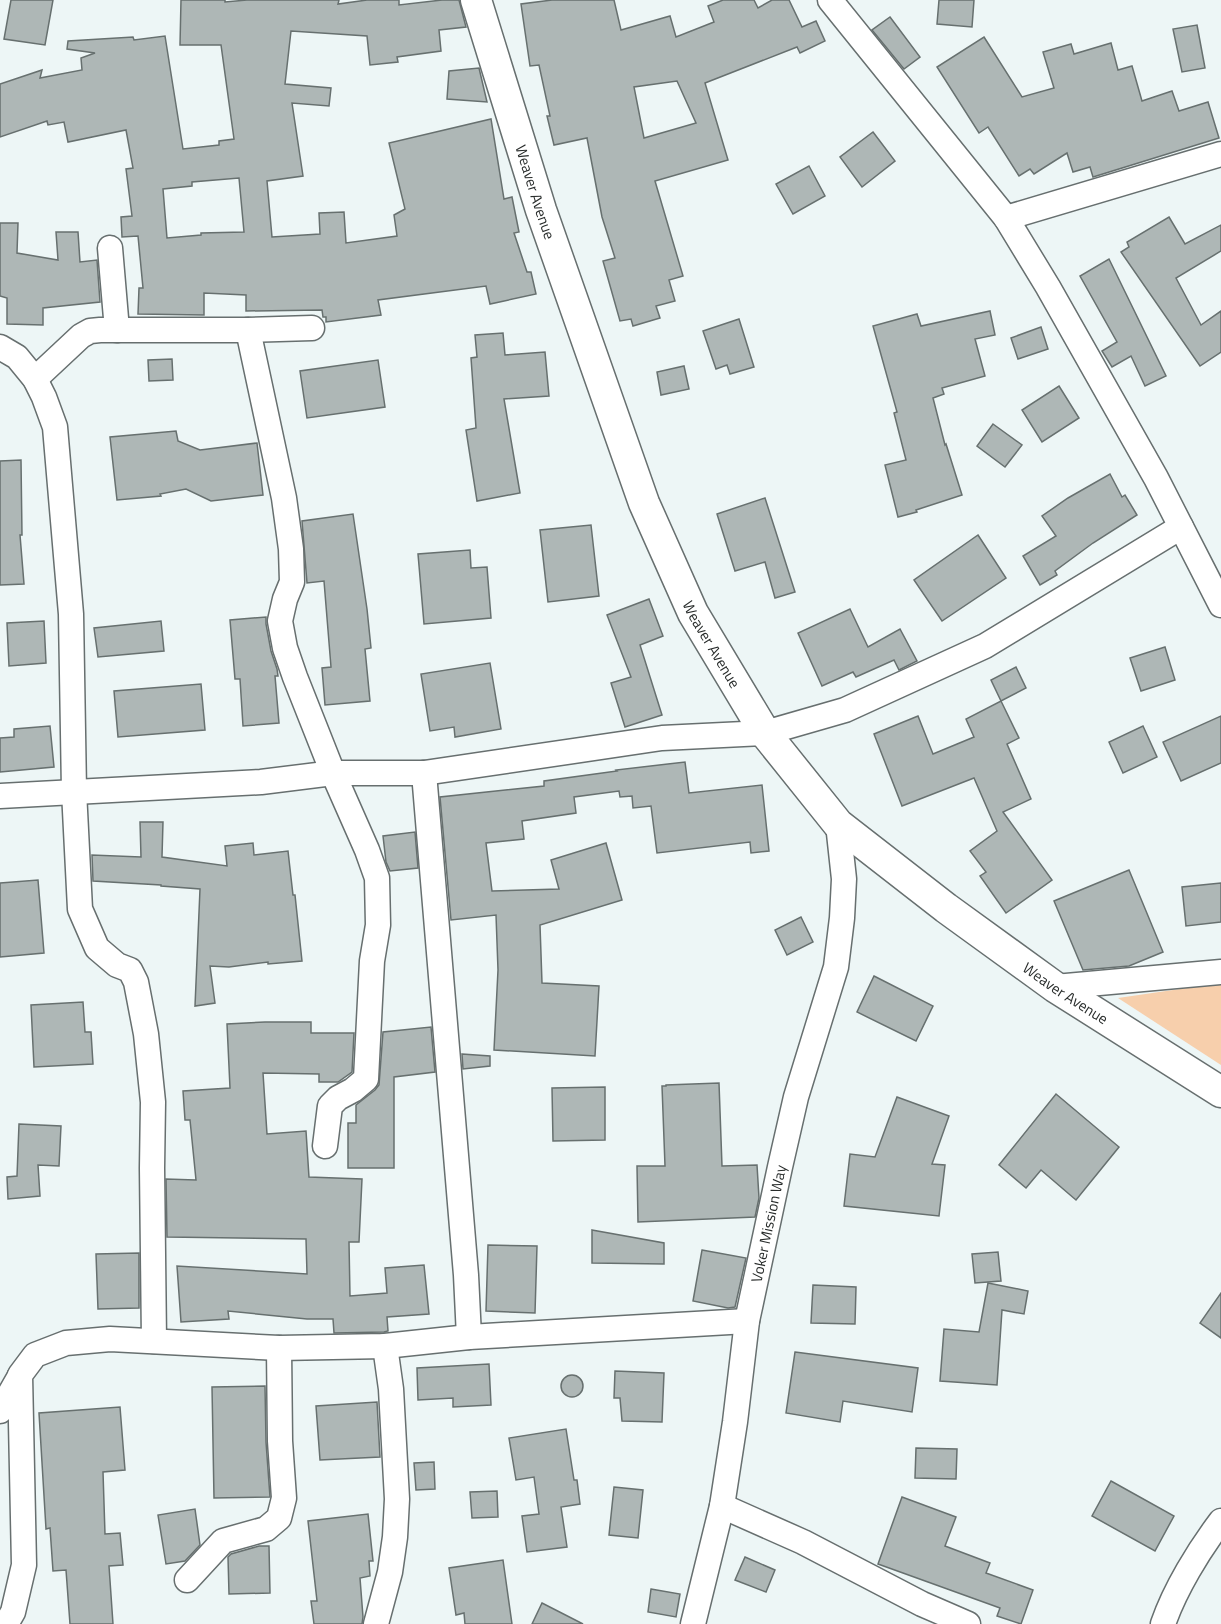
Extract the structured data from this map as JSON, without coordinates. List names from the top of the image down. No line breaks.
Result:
{"streets":{"street":["Weaver Avenue","Voker Mission Way"]},"crossings":[["Weaver Avenue","Voker Mission Way"]]}
